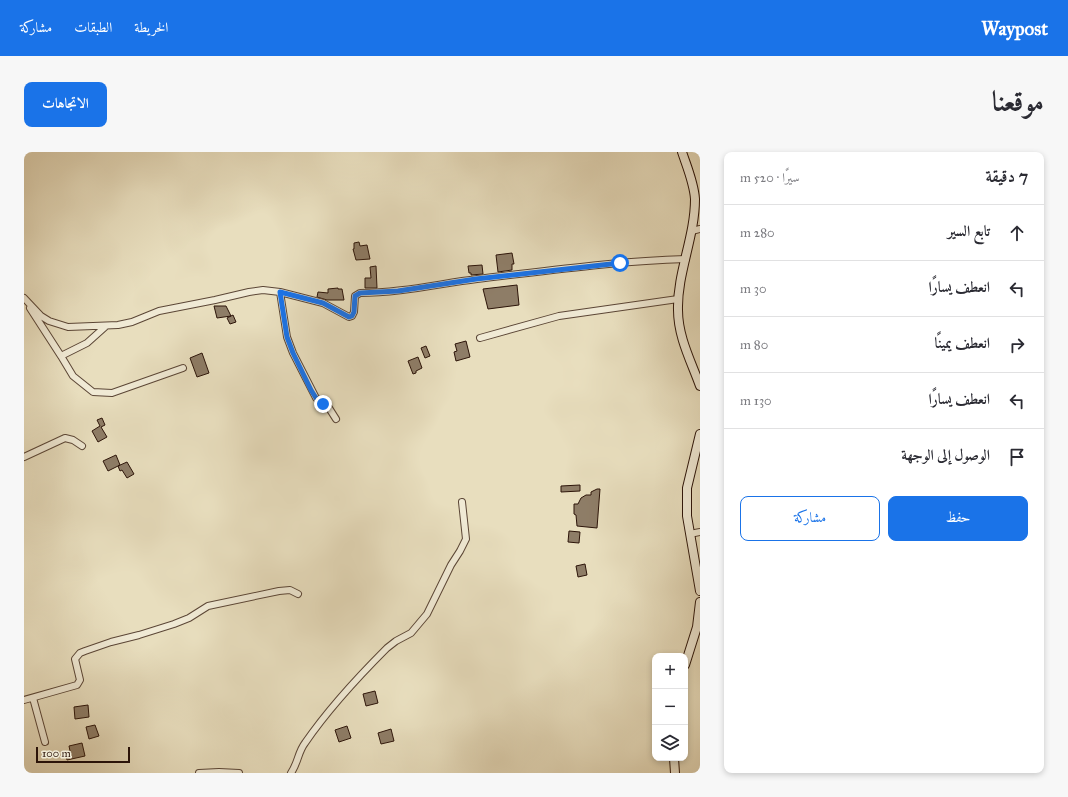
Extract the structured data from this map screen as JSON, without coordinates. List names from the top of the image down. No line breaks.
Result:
{"scale_bar":"100 m","page":{"header":"Waypost","nav":["الخريطة","الطبقات","مشاركة"],"title":"موقعنا","buttons":["الاتجاهات",["حفظ","مشاركة"]],"heading":["7 دقيقة","سيرًا · 520 m"],"list":[["تابع السير","280 m"],["انعطف يسارًا","30 m"],["انعطف يمينًا","80 m"],["انعطف يسارًا","130 m"],"الوصول إلى الوجهة"],"map_buttons":["+","−"],"scale":"100 m"}}
